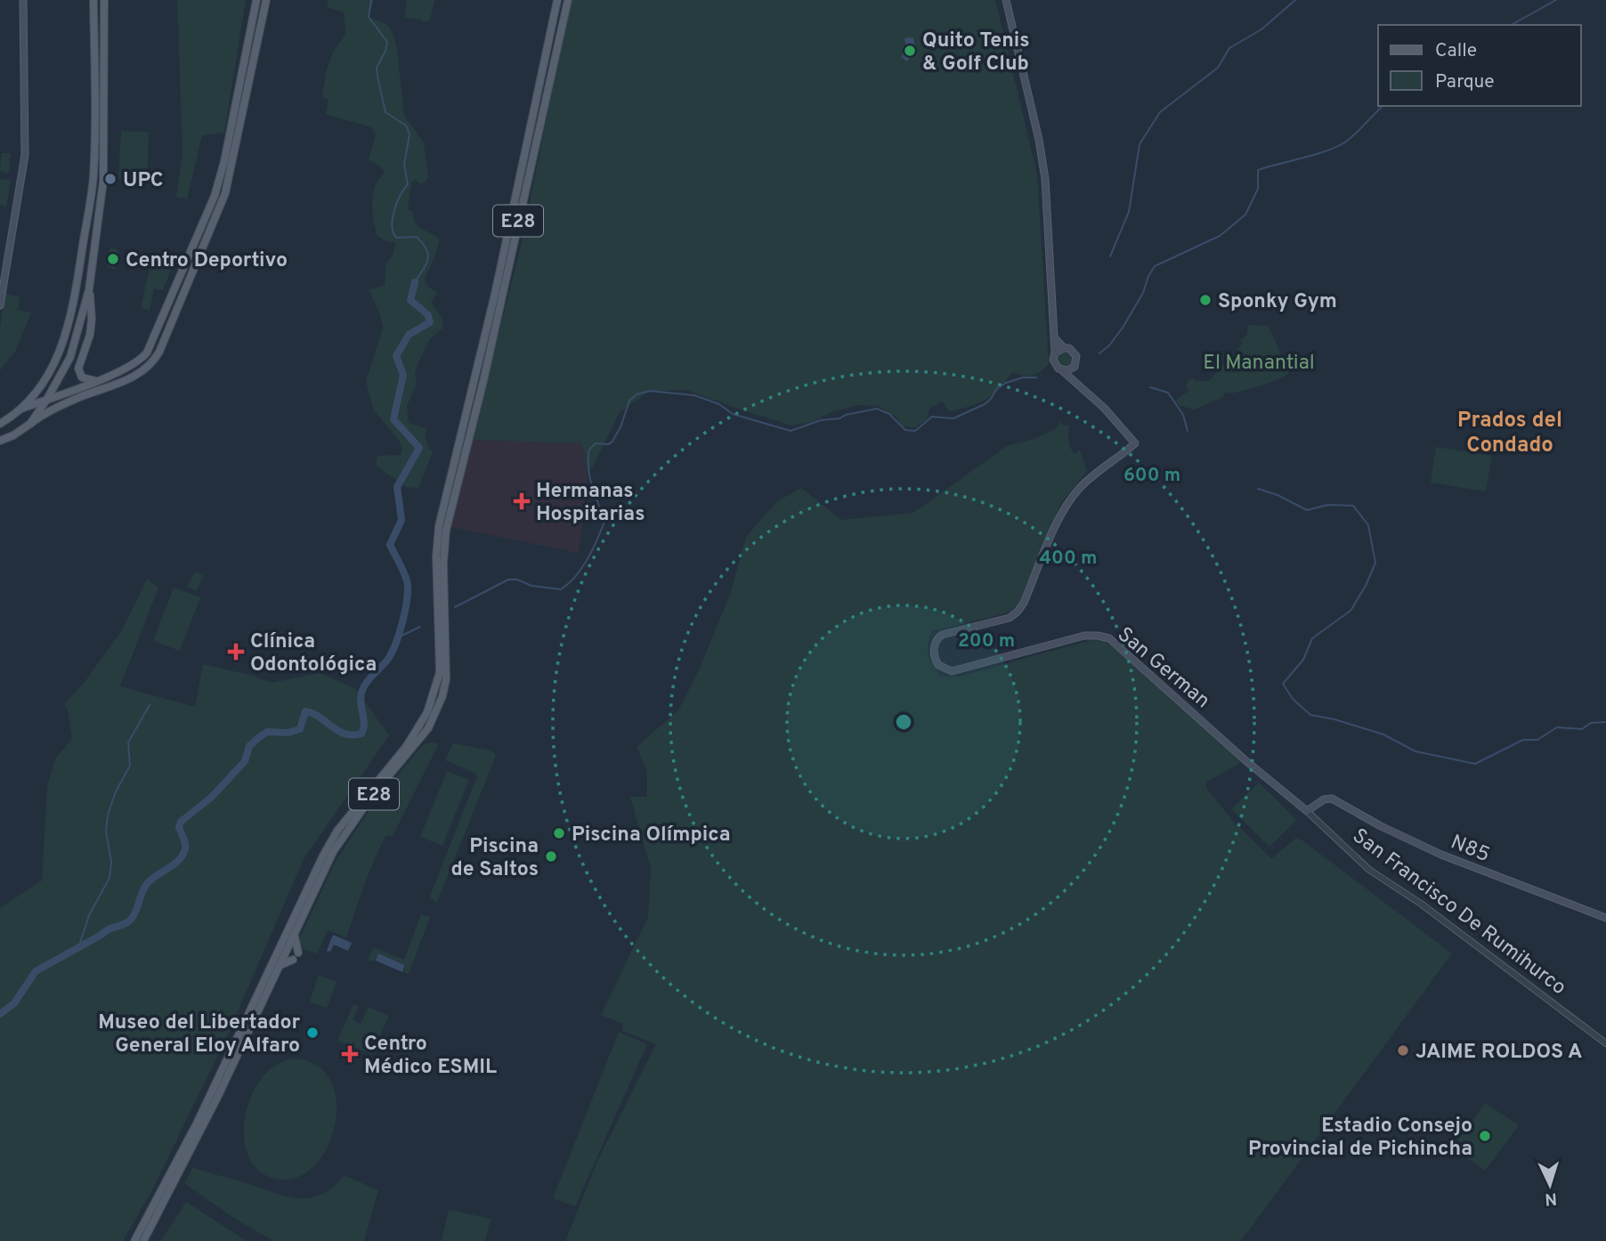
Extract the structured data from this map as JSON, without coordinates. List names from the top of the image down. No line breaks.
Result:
{"streets":{"main road":["E28","San German","N85","San Francisco De Rumihurco"]},"crossings":[["San German","San Francisco De Rumihurco"],["N85","San Francisco De Rumihurco"]],"districts":["Prados del Condado"],"parks":["El Manantial"],"places":{"other":["Quito Tenis & Golf Club","UPC","Centro Deportivo","Sponky Gym","Piscina Olímpica","Piscina de Saltos","Museo del Libertador General Eloy Alfaro","JAIME ROLDOS A","Estadio Consejo Provincial de Pichincha"],"health":["Hermanas Hospitarias","Clínica Odontológica","Centro Médico ESMIL"]},"legend":["Calle","Parque"],"north":"bottom","rings":["600 m","400 m","200 m"]}
